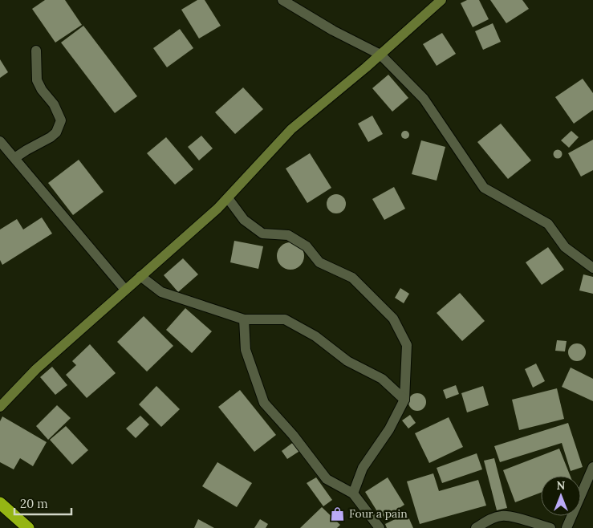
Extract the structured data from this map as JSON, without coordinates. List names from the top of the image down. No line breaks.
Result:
{"places":{"shop":["Four a pain"]},"scale_bar":"20 m","north":"top"}
